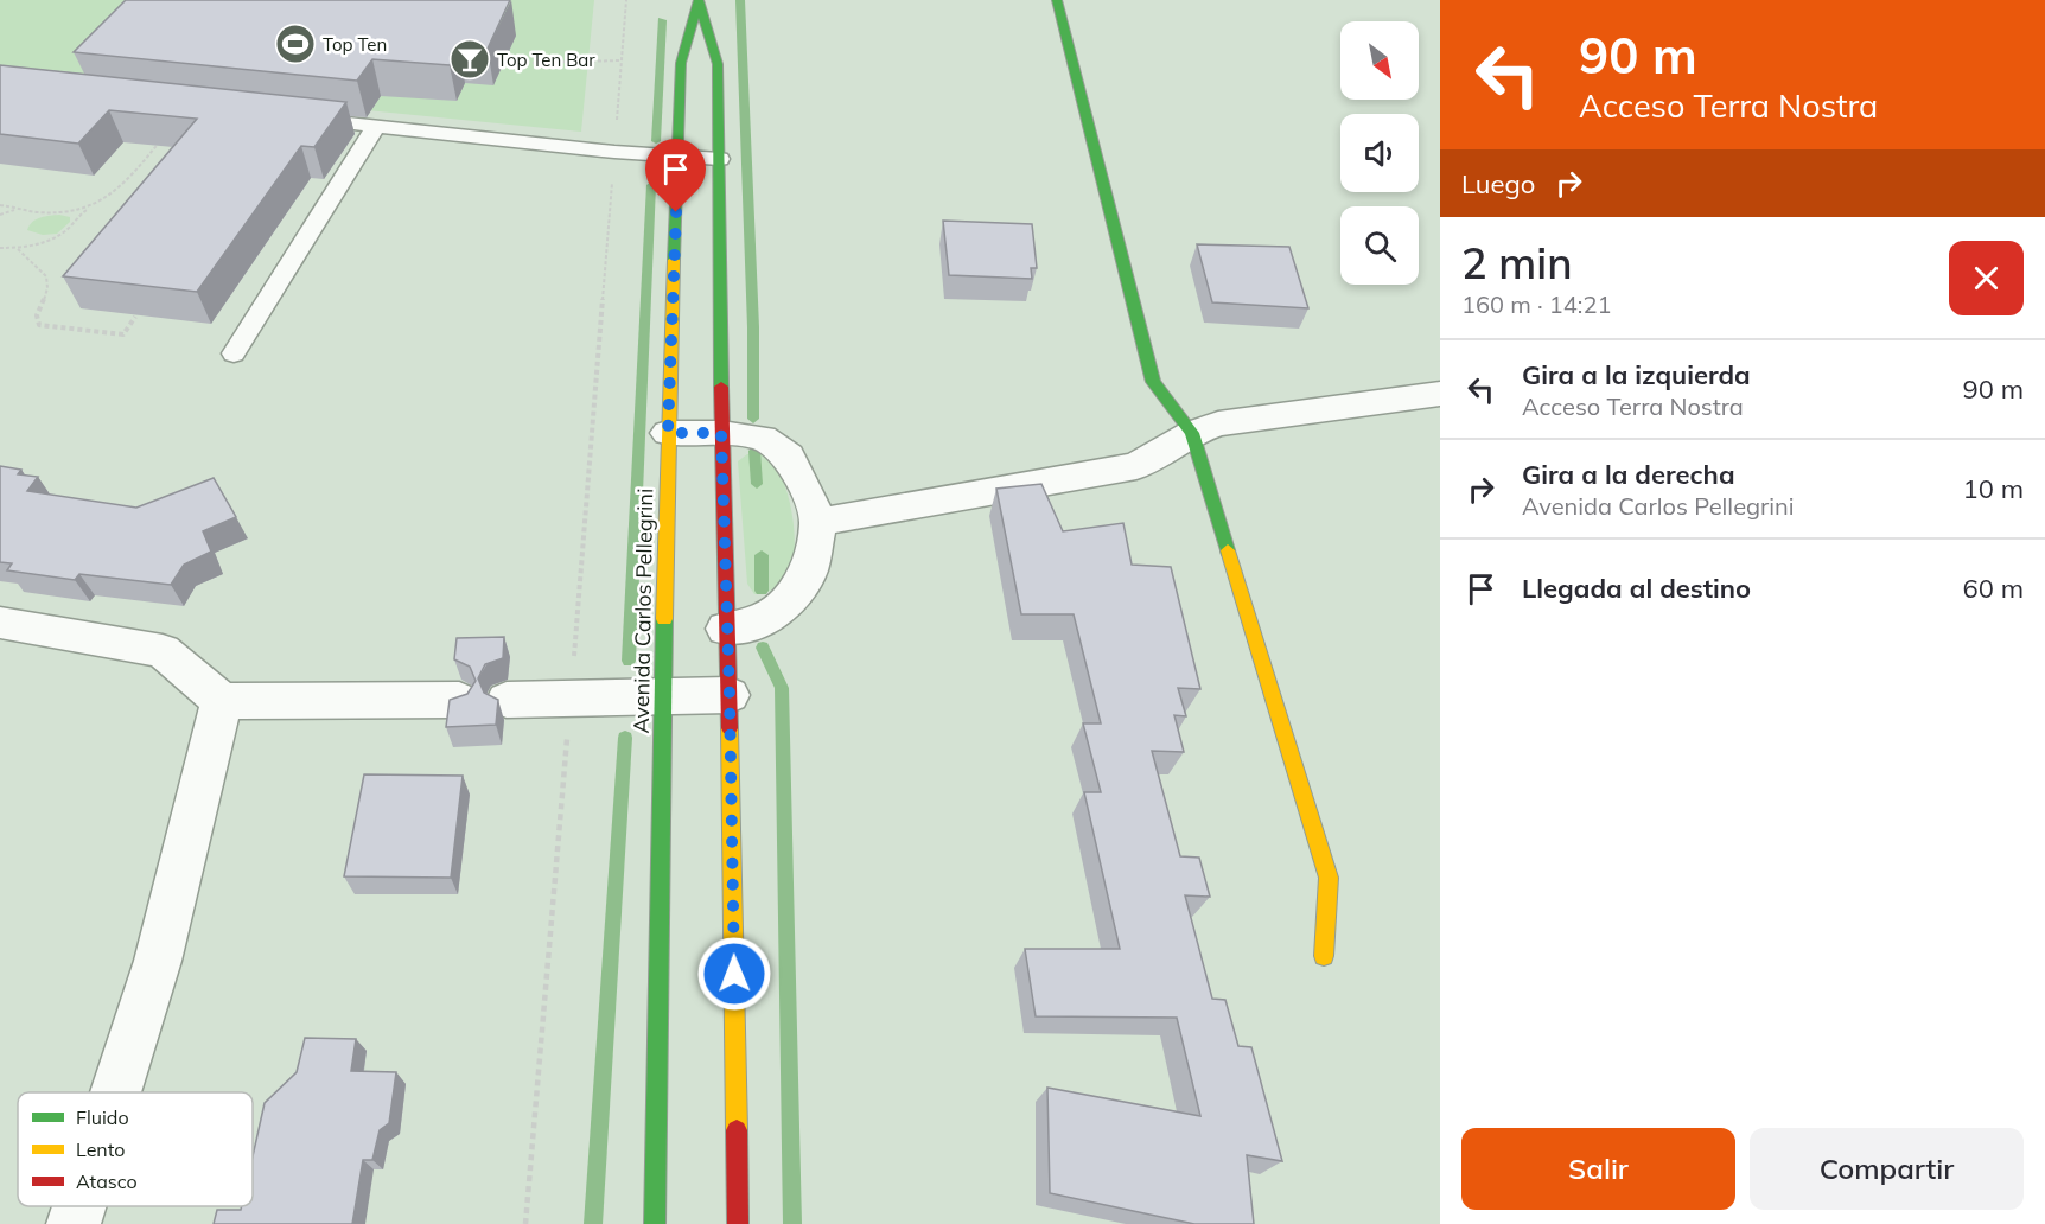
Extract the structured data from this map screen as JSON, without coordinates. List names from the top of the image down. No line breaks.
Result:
{"streets":{"main road":["Avenida Carlos Pellegrini"]},"places":{"sports":["Top Ten"],"bar":["Top Ten Bar"]},"legend":["Fluido","Lento","Atasco"],"north":"bottom right","page":{"turn":["90 m","Acceso Terra Nostra"],"then":"Luego","heading":["2 min","160 m · 14:21"],"list":[{"name":"Gira a la izquierda","note":"Acceso Terra Nostra","value":"90 m"},{"name":"Gira a la derecha","note":"Avenida Carlos Pellegrini","value":"10 m"},{"name":"Llegada al destino","value":"60 m"}],"buttons":["Salir","Compartir"]}}
